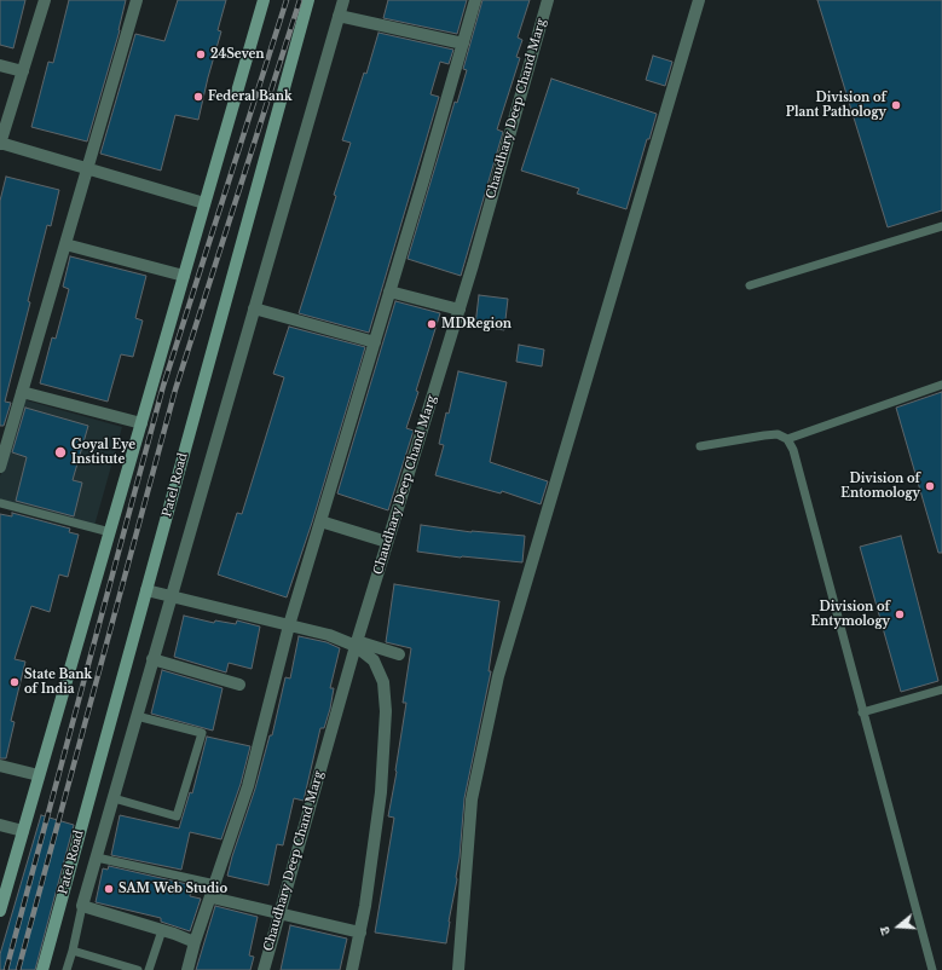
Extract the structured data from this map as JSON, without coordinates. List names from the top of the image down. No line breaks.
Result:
{"streets":{"main road":["Patel Road"],"street":["Chaudhary Deep Chand Marg"]},"places":["24Seven","Federal Bank","Division of Plant Pathology","MDRegion","Goyal Eye Institute","Division of Entomology","Division of Entymology","State Bank of India","SAM Web Studio"],"north":"left"}
